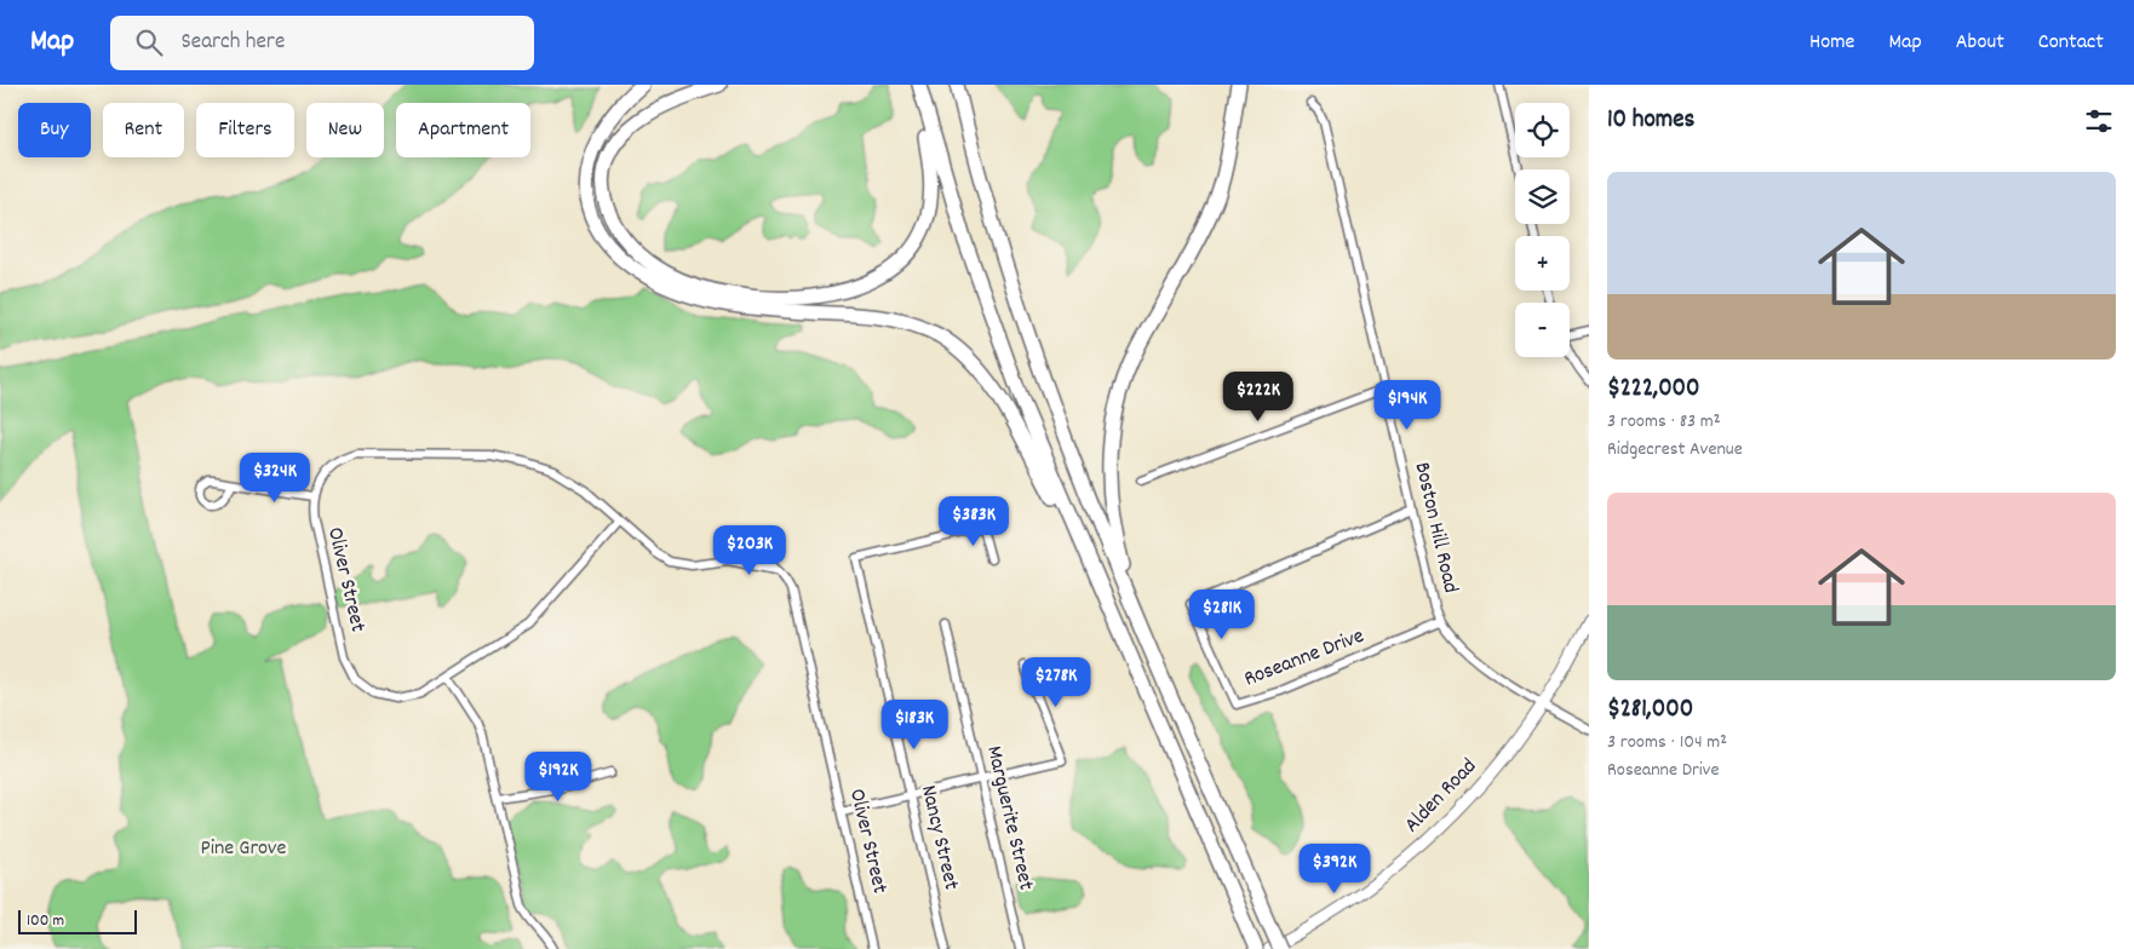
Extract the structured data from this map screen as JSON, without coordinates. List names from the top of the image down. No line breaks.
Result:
{"streets":{"main road":["Alden Road"],"street":["Boston Hill Road","Oliver Street","Roseanne Drive","Marguerite Street","Nancy Street"]},"crossings":[["Boston Hill Road","Roseanne Drive"],["Boston Hill Road","Alden Road"]],"parks":["Pine Grove"],"scale_bar":"100 m","page":{"header":"Map","search":"Search here","nav":["Home","Map","About","Contact"],"heading":"10 homes","map_buttons":["+","−"],"chip":["Buy","Rent","Filters","New","Apartment"],"list":[{"name":"$222,000","note":"3 rooms · 83 m² · Ridgecrest Avenue"},{"name":"$281,000","note":"3 rooms · 104 m² · Roseanne Drive"}],"price":["$222K","$194K","$324K","$383K","$203K","$281K","$278K","$183K","$192K","$392K"],"scale":"100 m"}}
